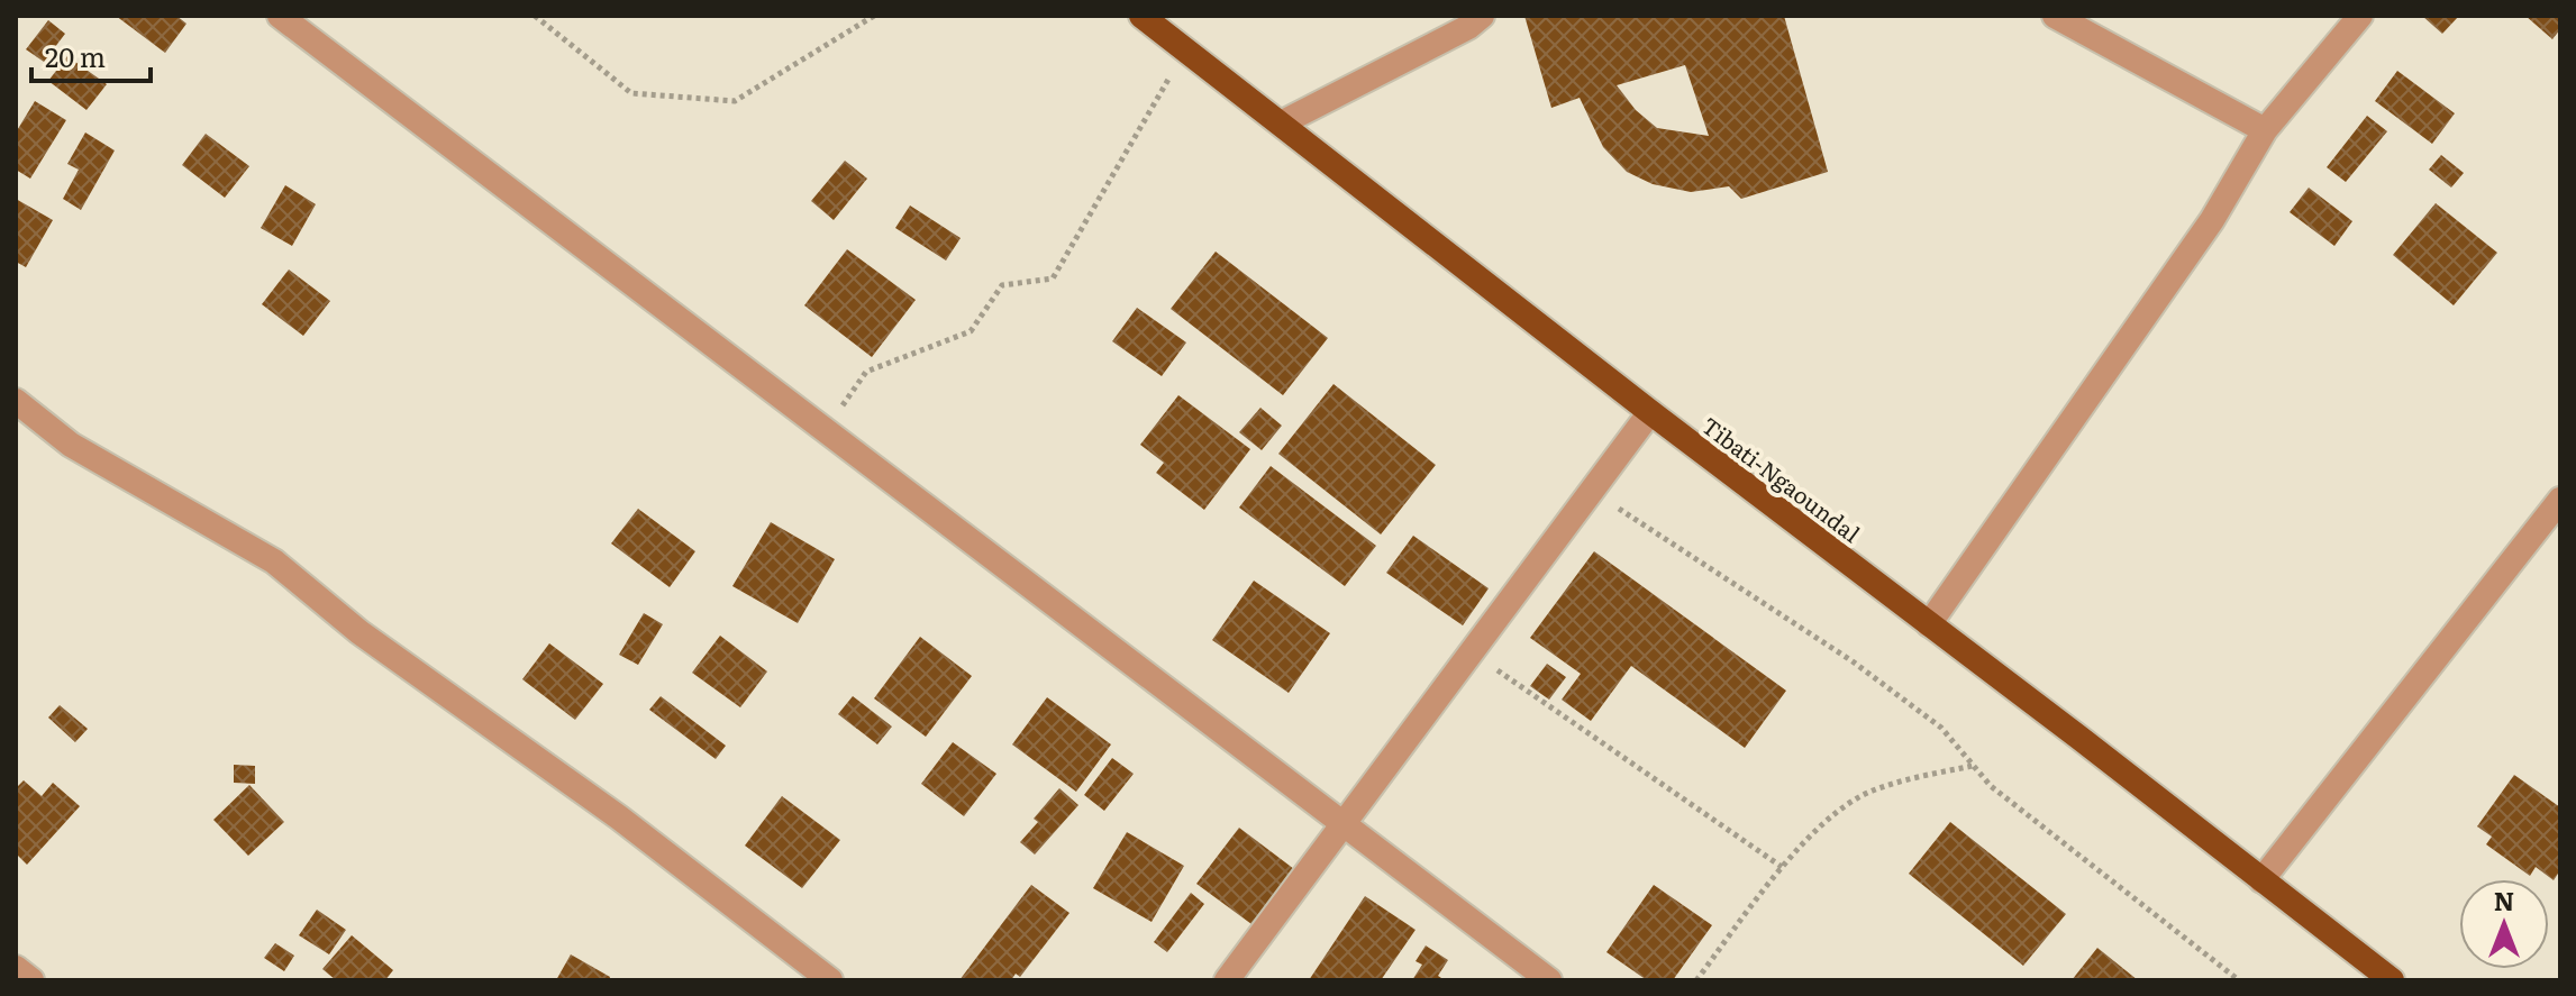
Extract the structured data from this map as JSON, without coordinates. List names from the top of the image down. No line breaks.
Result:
{"streets":{"highway":["Tibati-Ngaoundal"]},"scale_bar":"20 m","north":"top"}
